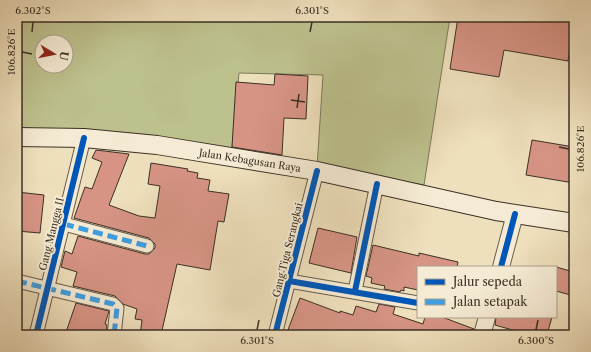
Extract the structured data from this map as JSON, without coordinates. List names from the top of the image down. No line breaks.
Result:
{"streets":{"main road":["Jalan Kebagusan Raya"],"street":["Gang Mangga II","Gang Tiga Serangkai"]},"crossings":[["Jalan Kebagusan Raya","Gang Mangga II"],["Jalan Kebagusan Raya","Gang Tiga Serangkai"]],"legend":["Jalur sepeda","Jalan setapak"],"north":"right","coordinates":["6.302°S","6.301°S","106.826°E","6.300°S"]}
